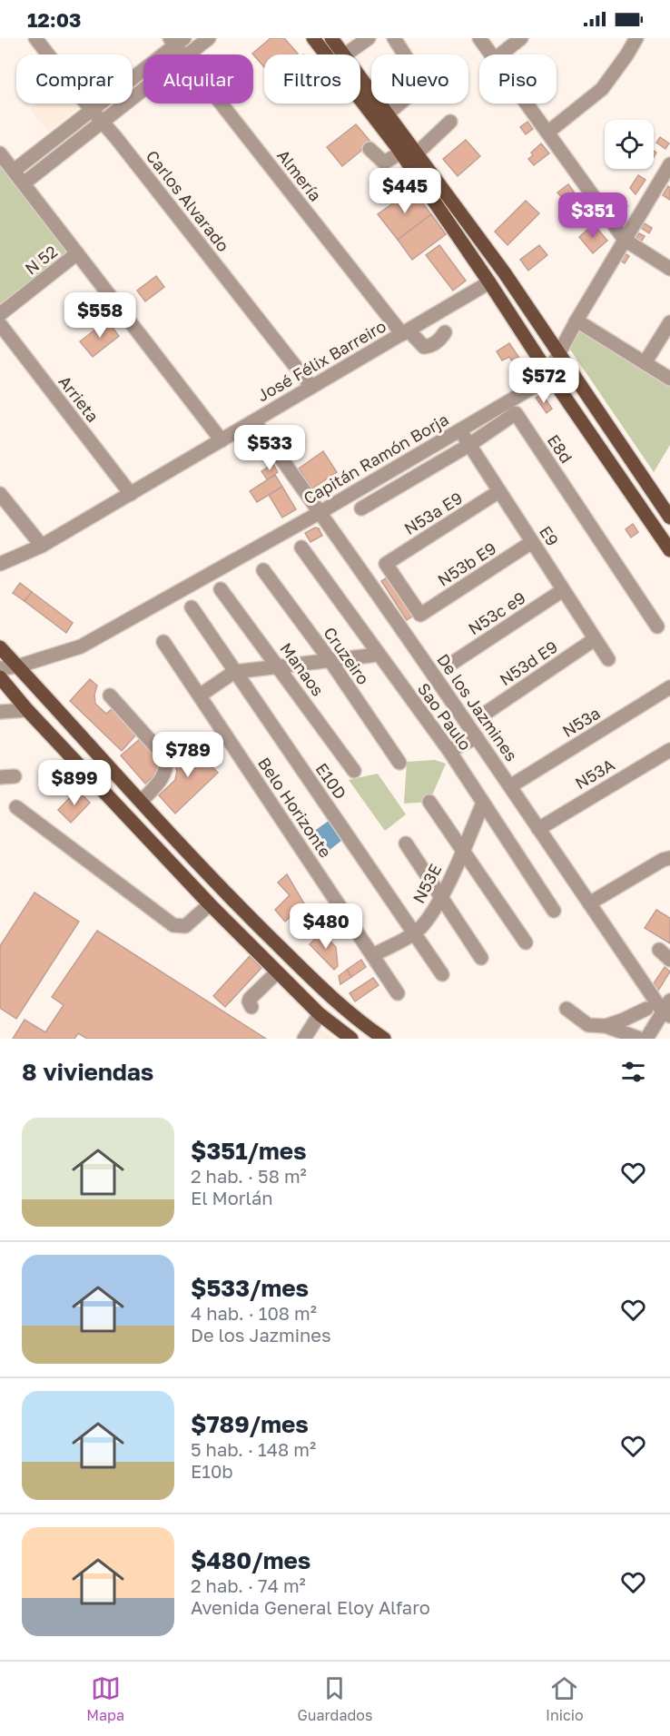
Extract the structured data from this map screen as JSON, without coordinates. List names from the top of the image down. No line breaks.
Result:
{"streets":{"street":["Almería","Carlos Alvarado","N 52","José Félix Barreiro","Arrieta","E8d","Capitán Ramón Borja","N53a E9","E9","N53b E9","N53c e9","Cruzeiro","N53d E9","Manaos","De los Jazmines","Sao Paulo","N53a","N53A","E10D","Belo Horizonte","N53E"]},"crossings":[["Almería","José Félix Barreiro"],["Carlos Alvarado","José Félix Barreiro"],["José Félix Barreiro","Arrieta"],["José Félix Barreiro","De los Jazmines"],["E8d","E9"],["Capitán Ramón Borja","E9"],["Capitán Ramón Borja","De los Jazmines"],["N53a E9","E9"],["N53a E9","N53b E9"],["E9","N53b E9"],["E9","N53c e9"],["E9","N53d E9"],["De los Jazmines","N53a"],["De los Jazmines","N53A"],["Sao Paulo","N53E"],["E10D","N53E"],["Belo Horizonte","N53E"]],"page":{"status":"12:03","chip":["Comprar","Alquilar","Filtros","Nuevo","Piso"],"price":["$445","$351","$558","$572","$533","$789","$899","$480"],"heading":"8 viviendas","list":[{"name":"$351/mes","note":"2 hab. · 58 m² · El Morlán"},{"name":"$533/mes","note":"4 hab. · 108 m² · De los Jazmines"},{"name":"$789/mes","note":"5 hab. · 148 m² · E10b"},{"name":"$480/mes","note":"2 hab. · 74 m² · Avenida General Eloy Alfaro"}],"tabs":["Mapa","Guardados","Inicio"]}}
